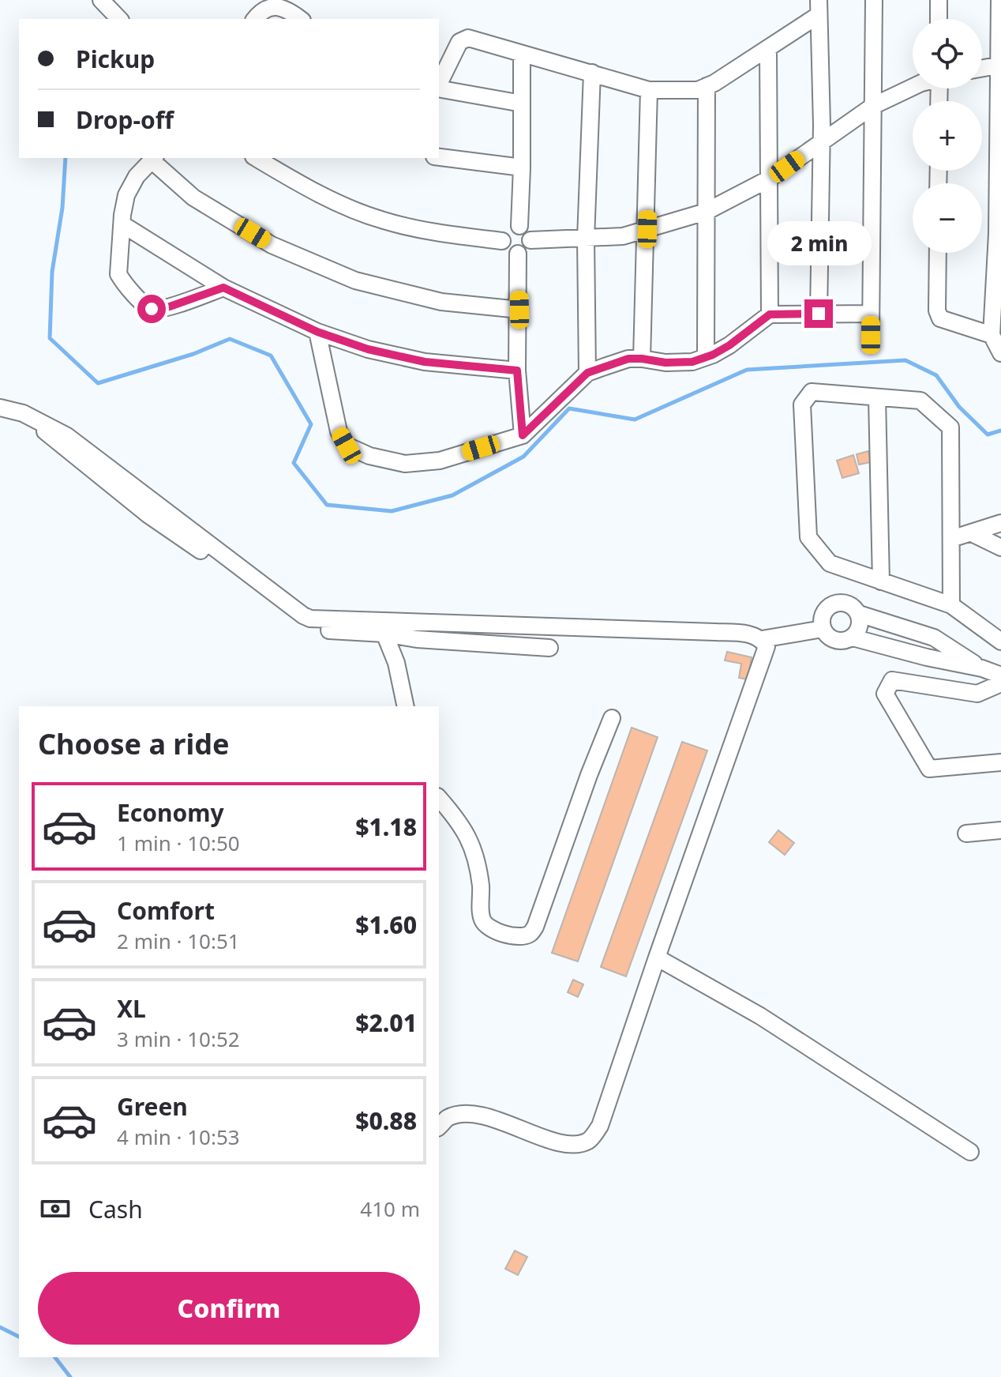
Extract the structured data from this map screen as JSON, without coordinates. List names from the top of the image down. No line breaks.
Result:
{"page":{"map_buttons":["+","−"],"banner":["Pickup","Drop-off"],"bubble":"2 min","heading":"Choose a ride","list":[{"name":"Economy","note":"1 min · 10:50","value":"$1.18"},{"name":"Comfort","note":"2 min · 10:51","value":"$1.60"},{"name":"XL","note":"3 min · 10:52","value":"$2.01"},{"name":"Green","note":"4 min · 10:53","value":"$0.88"}],"pay":["Cash","410 m"],"buttons":"Confirm"}}
